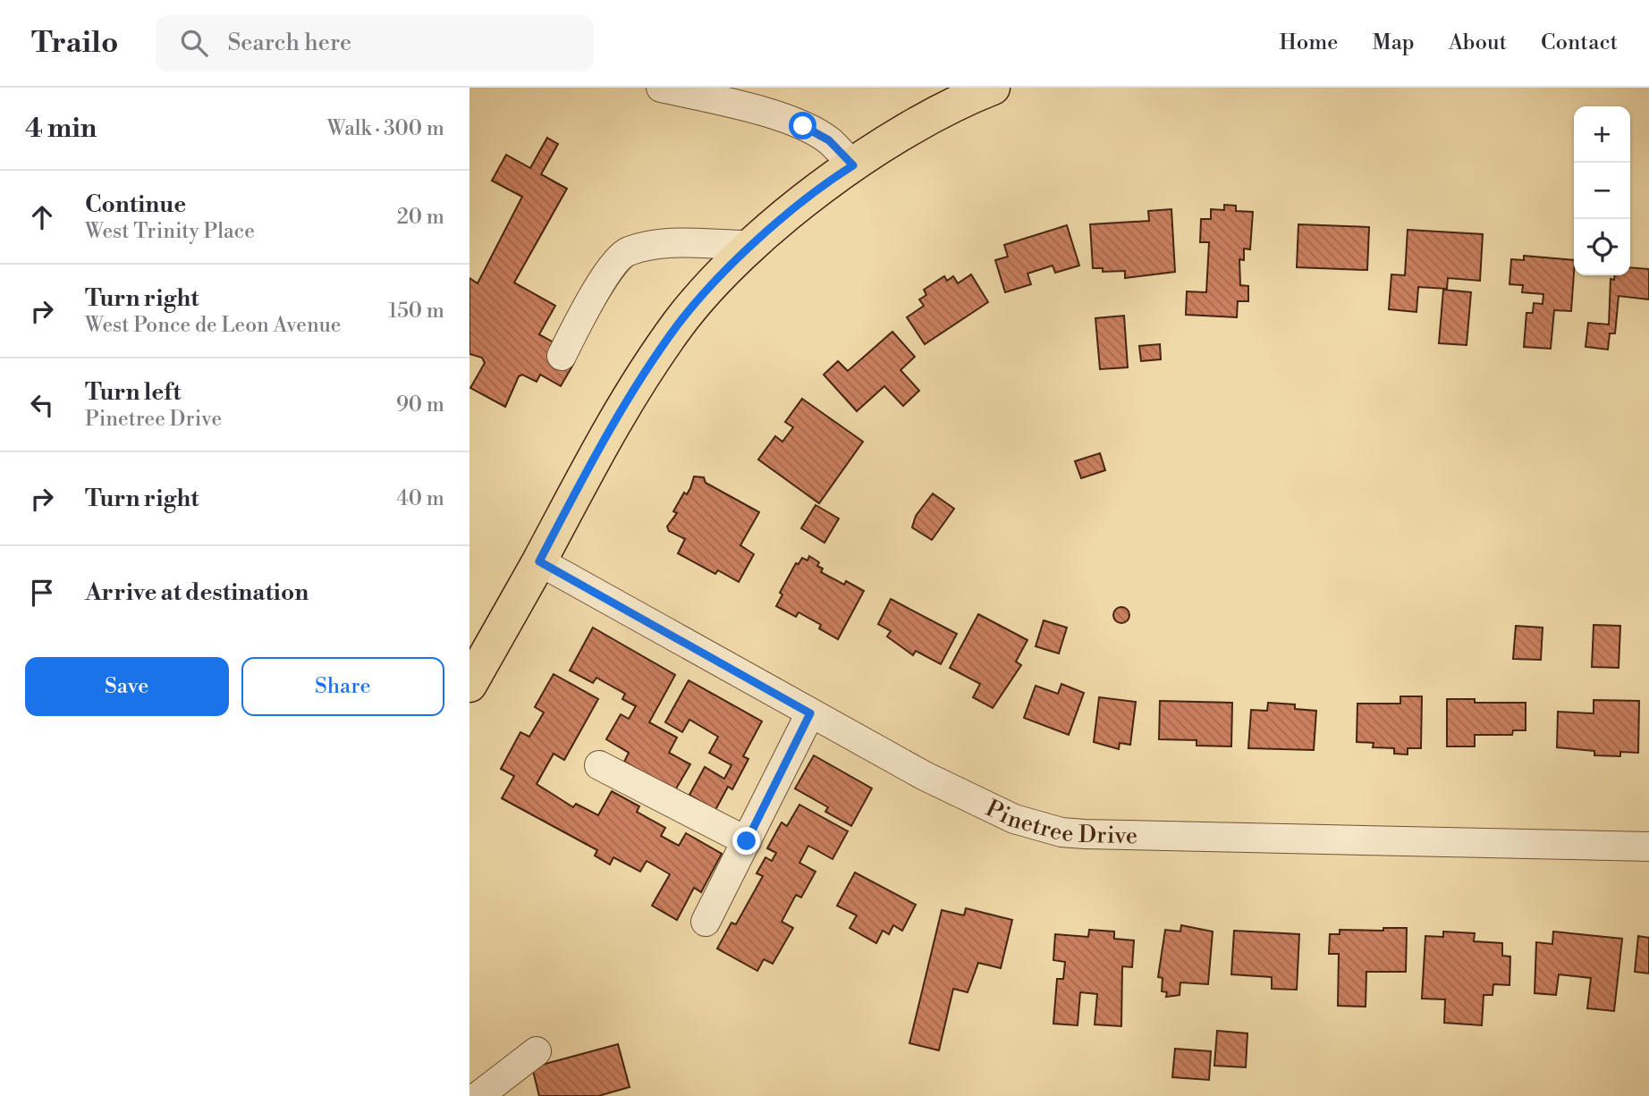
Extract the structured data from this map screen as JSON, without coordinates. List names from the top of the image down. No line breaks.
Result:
{"streets":{"street":["Pinetree Drive"]},"page":{"header":"Trailo","search":"Search here","nav":["Home","Map","About","Contact"],"heading":["4 min","Walk · 300 m"],"map_buttons":["+","−"],"list":[["Continue","West Trinity Place","20 m"],["Turn right","West Ponce de Leon Avenue","150 m"],["Turn left","Pinetree Drive","90 m"],["Turn right","40 m"],"Arrive at destination"],"buttons":["Save","Share"]}}
